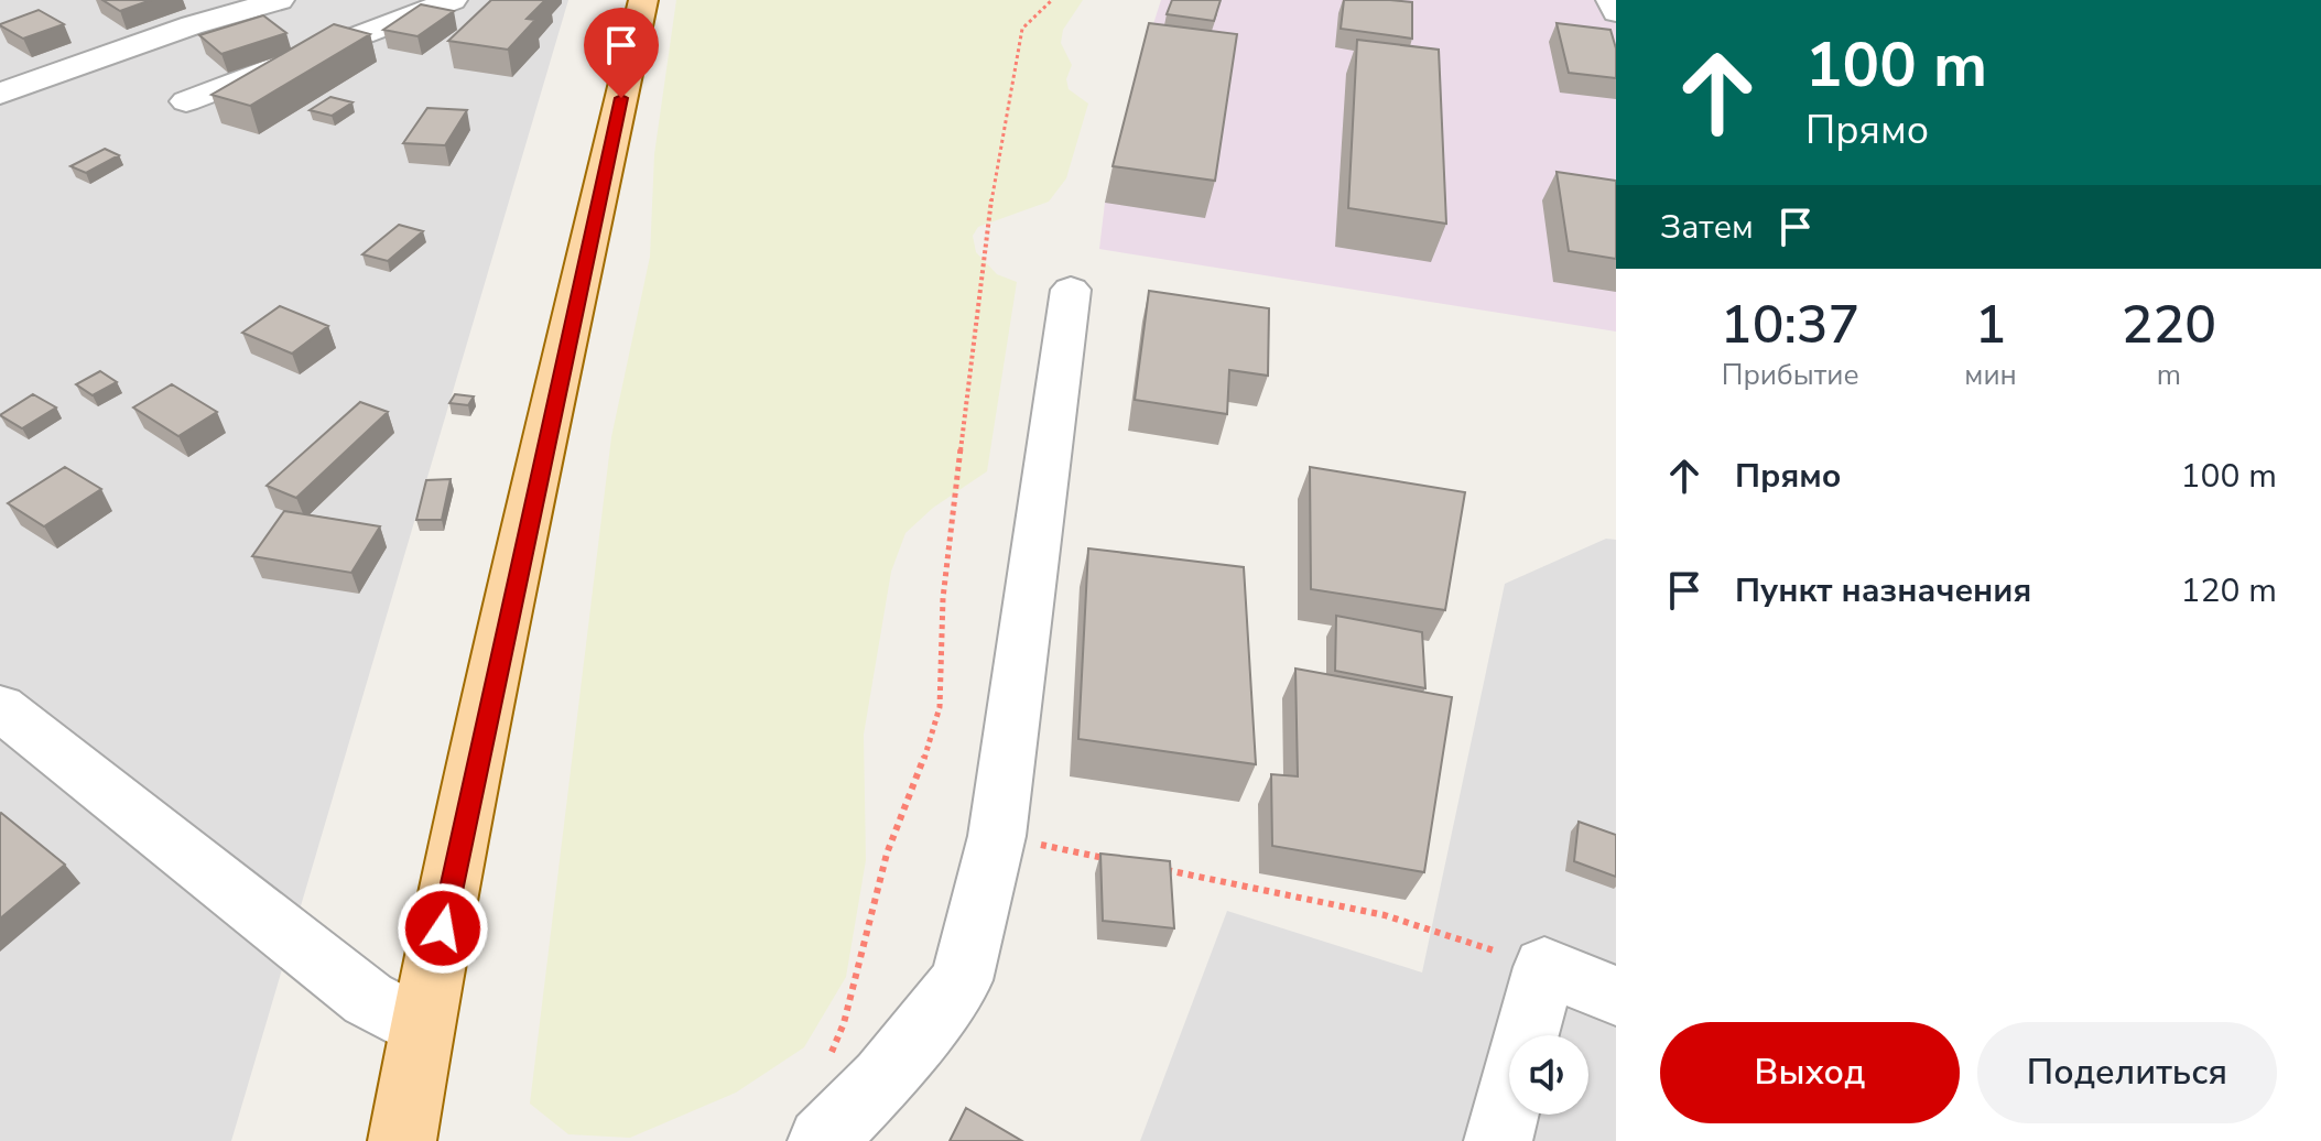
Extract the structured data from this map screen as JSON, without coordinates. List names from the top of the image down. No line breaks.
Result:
{"page":{"turn":["100 m","Прямо"],"then":"Затем","eta":["10:37","Прибытие","1","мин","220","m"],"list":[{"name":"Прямо","value":"100 m"},{"name":"Пункт назначения","value":"120 m"}],"buttons":["Выход","Поделиться"]}}
